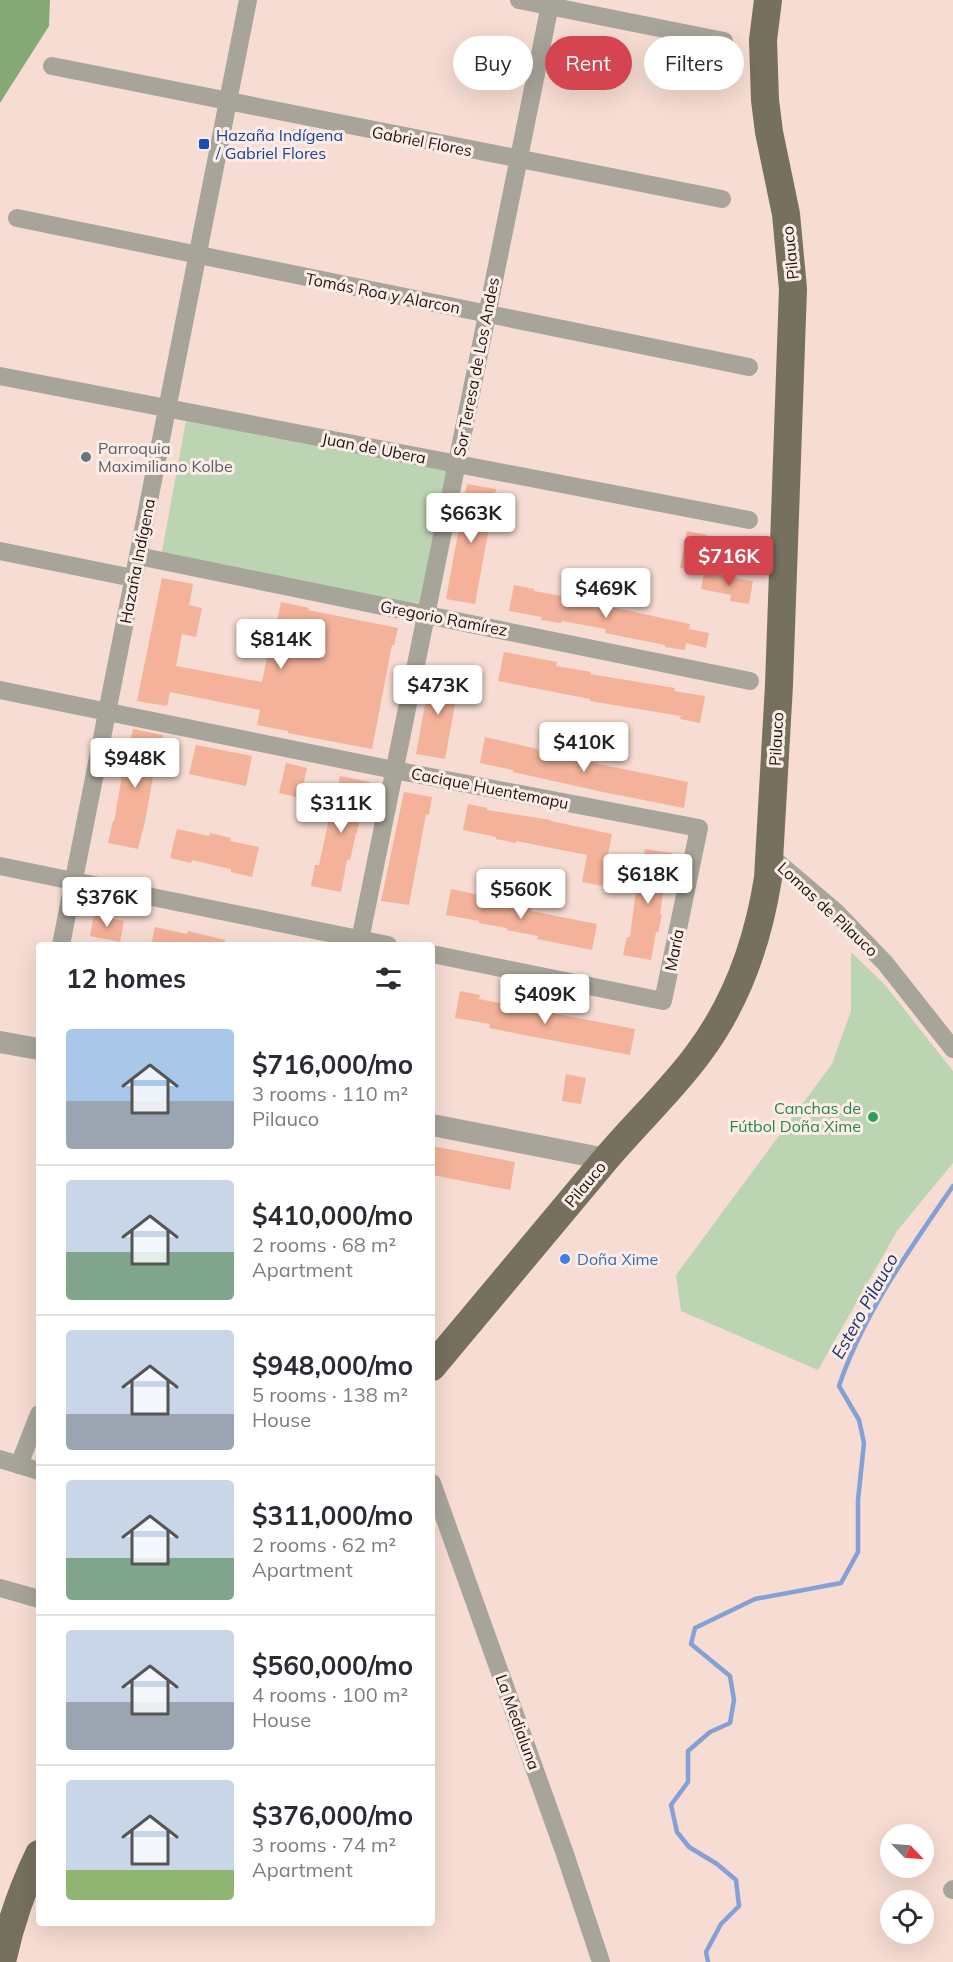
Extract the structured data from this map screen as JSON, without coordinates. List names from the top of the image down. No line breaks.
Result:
{"streets":{"main road":["Pilauco"],"street":["Gabriel Flores","Tomás Roa y Alarcon","Sor Teresa de Los Andes","Juan de Ubera","Hazaña Indígena","Gregorio Ramírez","Cacique Huentemapu","Lomas de Pilauco","María","La Medialuna"]},"crossings":[["Gabriel Flores","Sor Teresa de Los Andes"],["Gabriel Flores","Hazaña Indígena"],["Pilauco","Lomas de Pilauco"],["Tomás Roa y Alarcon","Sor Teresa de Los Andes"],["Tomás Roa y Alarcon","Hazaña Indígena"],["Sor Teresa de Los Andes","Juan de Ubera"],["Sor Teresa de Los Andes","Gregorio Ramírez"],["Sor Teresa de Los Andes","Cacique Huentemapu"],["Juan de Ubera","Hazaña Indígena"],["Hazaña Indígena","Gregorio Ramírez"],["Hazaña Indígena","Cacique Huentemapu"],["Cacique Huentemapu","María"]],"water":["Estero Pilauco"],"places":{"transit":["Hazaña Indígena / Gabriel Flores"],"other":["Parroquia Maximiliano Kolbe","Canchas de Fútbol Doña Xime","Doña Xime"]},"north":"bottom right","page":{"chip":["Buy","Rent","Filters"],"price":["$663K","$716K","$469K","$814K","$473K","$410K","$948K","$311K","$618K","$560K","$376K","$409K"],"heading":"12 homes","list":[{"name":"$716,000/mo","note":"3 rooms · 110 m² · Pilauco"},{"name":"$410,000/mo","note":"2 rooms · 68 m² · Apartment"},{"name":"$948,000/mo","note":"5 rooms · 138 m² · House"},{"name":"$311,000/mo","note":"2 rooms · 62 m² · Apartment"},{"name":"$560,000/mo","note":"4 rooms · 100 m² · House"},{"name":"$376,000/mo","note":"3 rooms · 74 m² · Apartment"}]}}
